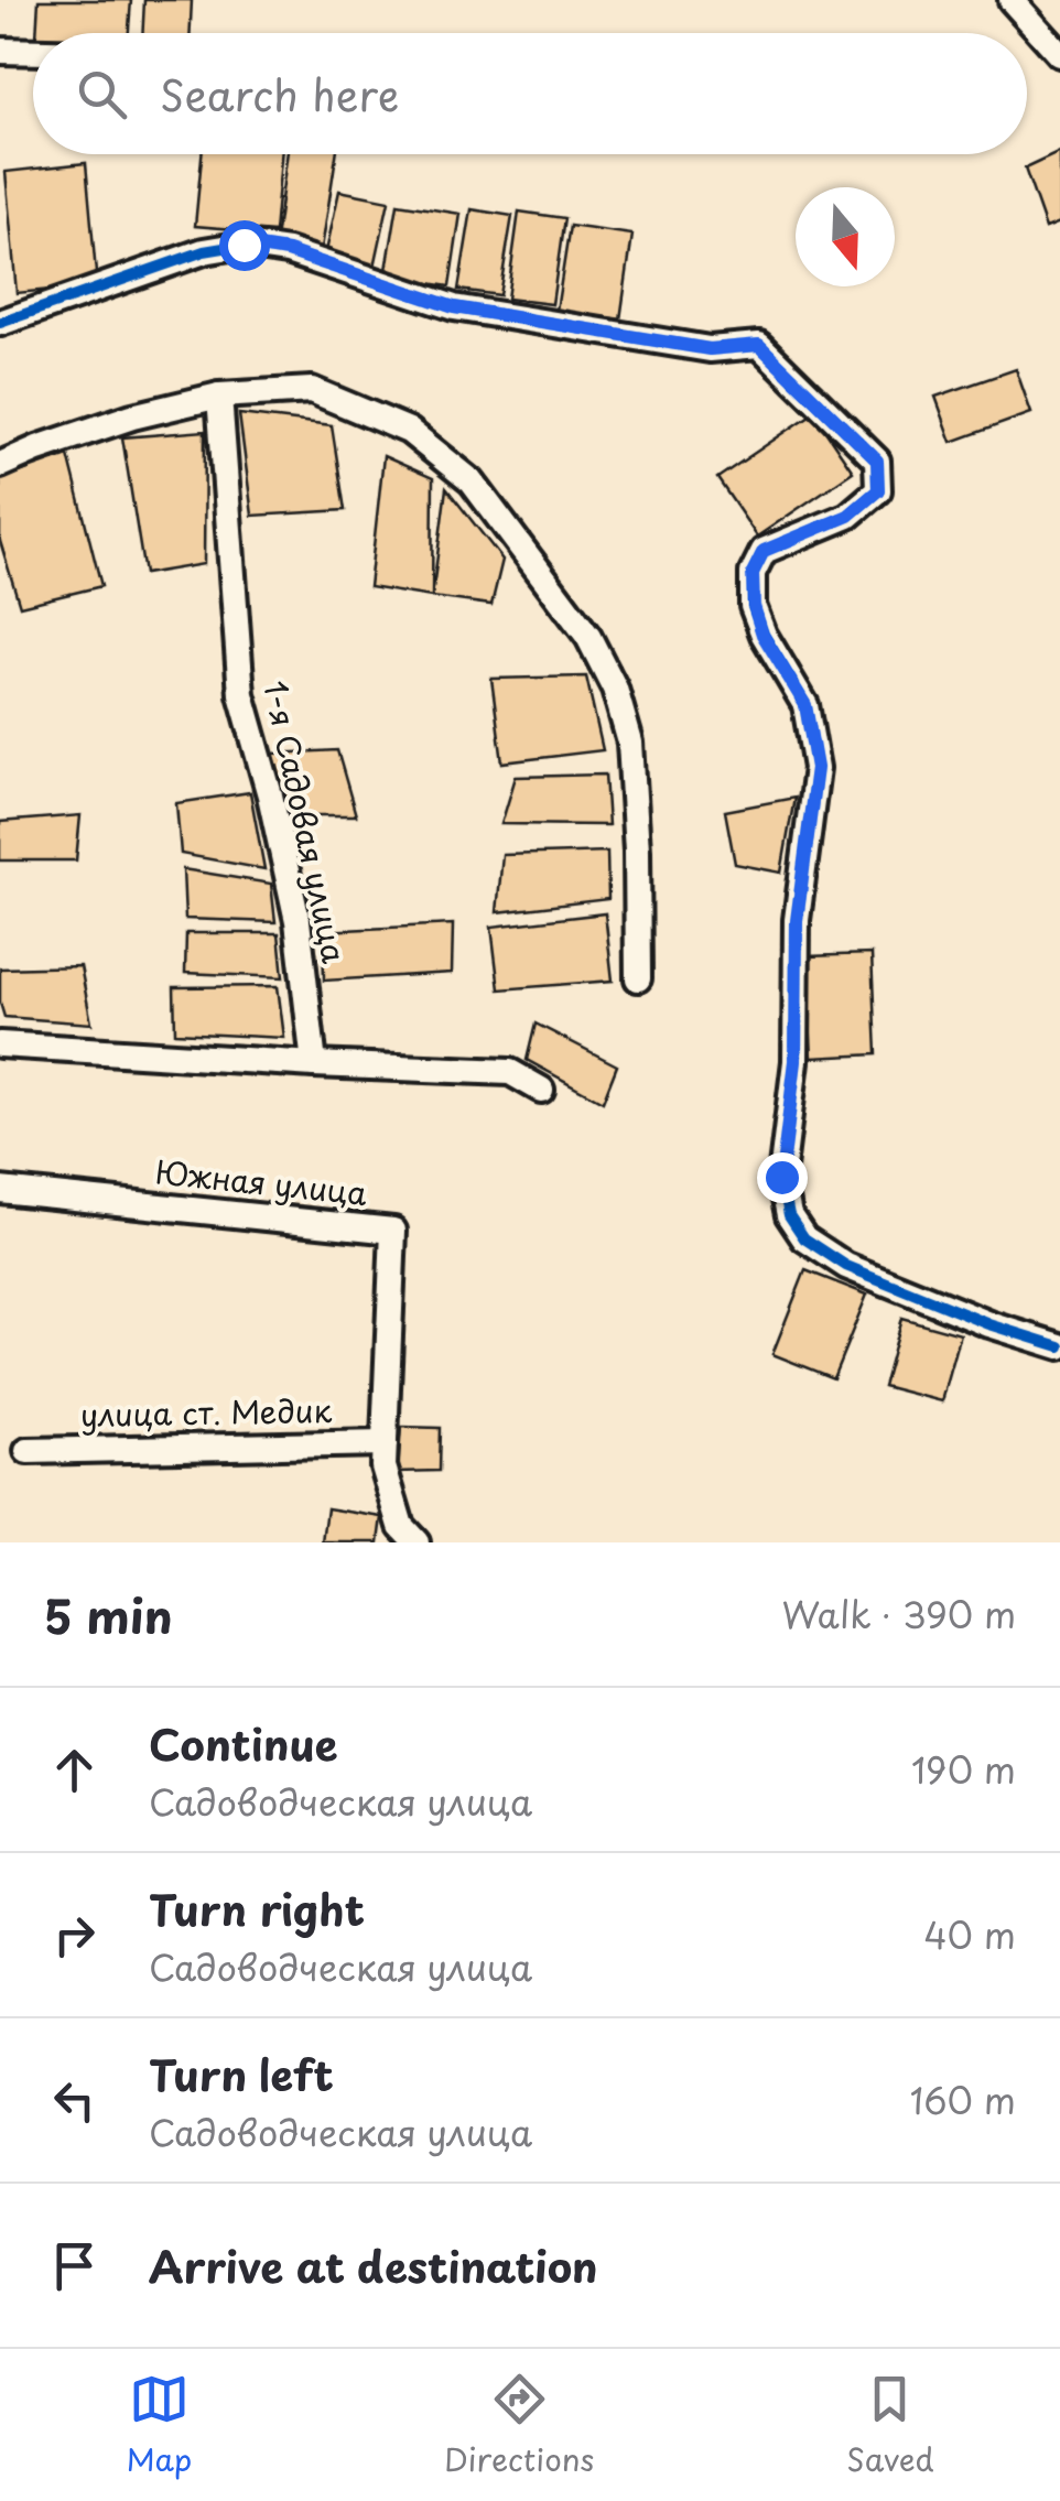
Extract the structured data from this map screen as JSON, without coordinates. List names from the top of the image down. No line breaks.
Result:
{"streets":{"street":["1-я Садовая улица","Южная улица","улица ст. Медик"]},"crossings":[["Южная улица","улица ст. Медик"]],"north":"bottom","page":{"search":"Search here","heading":["5 min","Walk · 390 m"],"list":[["Continue","Садоводческая улица","190 m"],["Turn right","Садоводческая улица","40 m"],["Turn left","Садоводческая улица","160 m"],"Arrive at destination"],"nav":["Map","Directions","Saved"]}}
